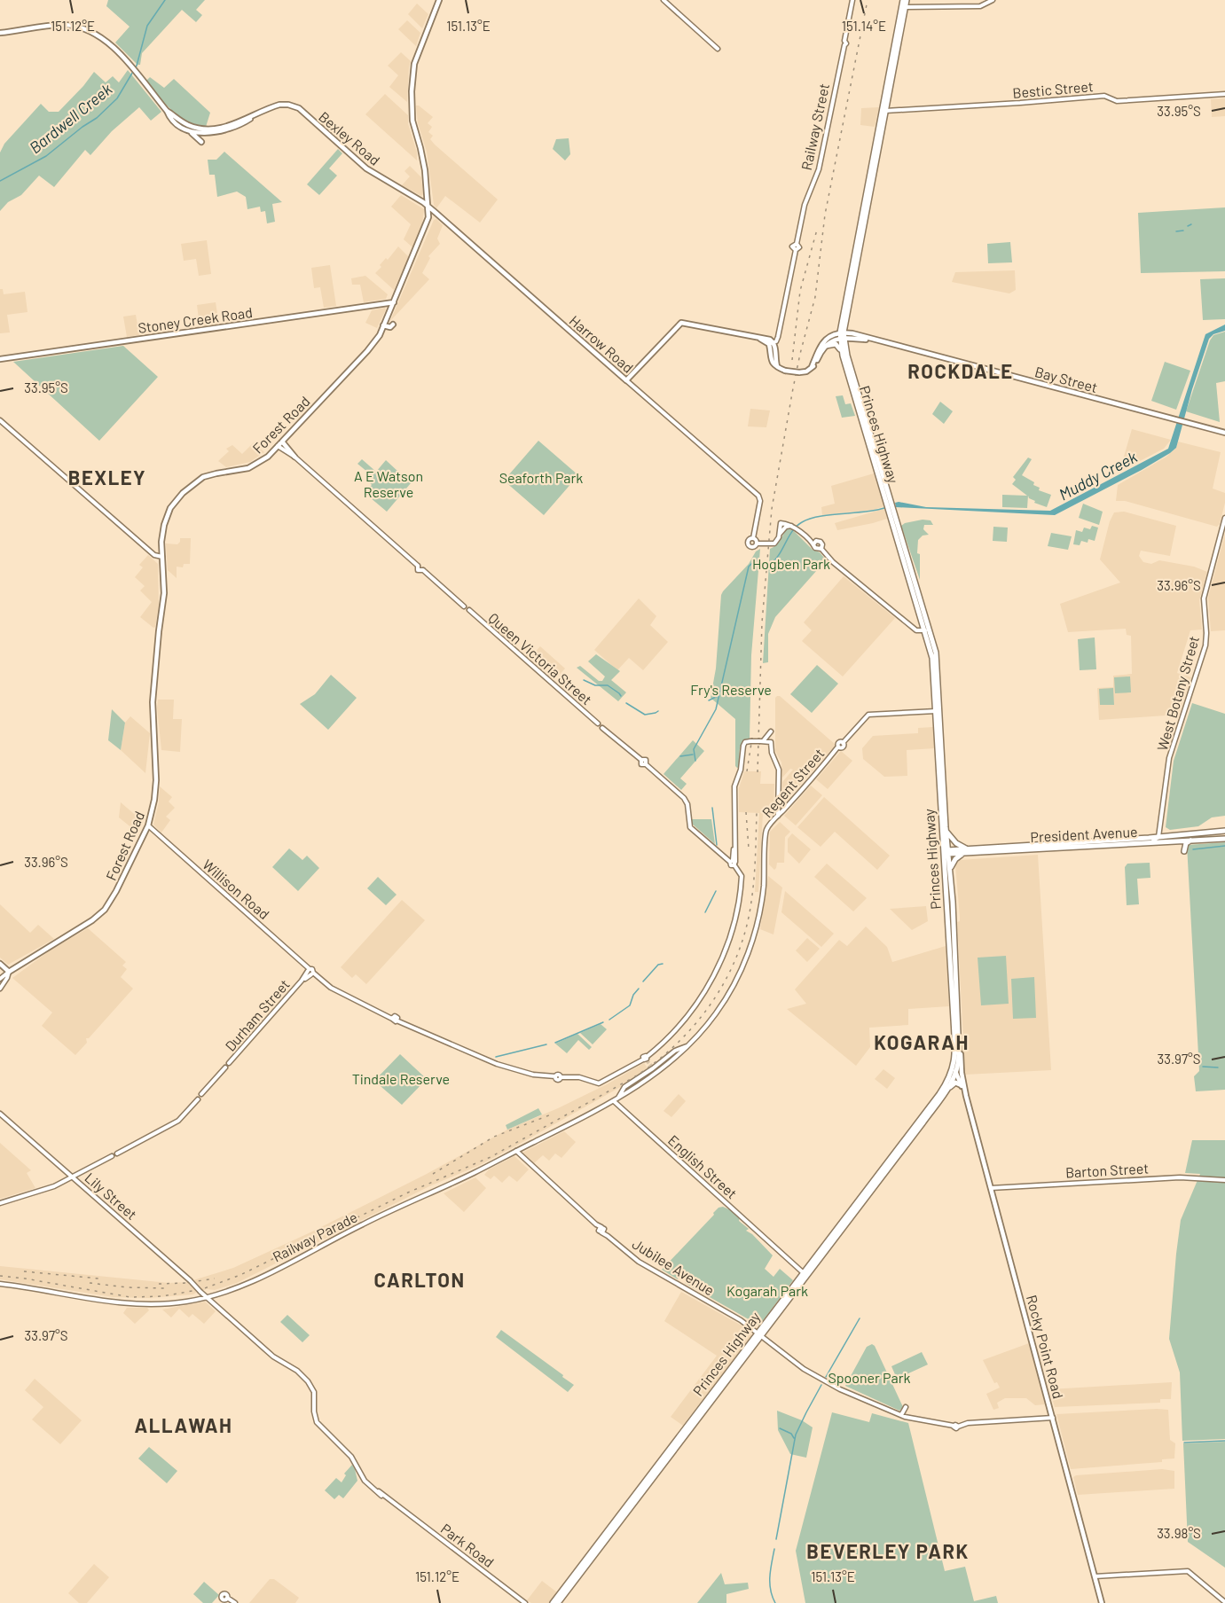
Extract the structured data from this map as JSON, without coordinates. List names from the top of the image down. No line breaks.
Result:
{"streets":{"highway":["Princes Highway","President Avenue"],"main road":["Bestic Street","Railway Street","Bexley Road","Stoney Creek Road","Harrow Road","Bay Street","Forest Road","Queen Victoria Street","West Botany Street","Regent Street","Willison Road","Durham Street","English Street","Barton Street","Lily Street","Railway Parade","Jubilee Avenue","Rocky Point Road","Park Road"]},"crossings":[["Bestic Street","Princes Highway"],["Bexley Road","Harrow Road"],["Bexley Road","Forest Road"],["Stoney Creek Road","Forest Road"],["Harrow Road","Forest Road"],["Bay Street","Princes Highway"],["Forest Road","Willison Road"],["Princes Highway","Regent Street"],["Princes Highway","President Avenue"],["Princes Highway","English Street"],["Princes Highway","Jubilee Avenue"],["Princes Highway","Rocky Point Road"],["Queen Victoria Street","Willison Road"],["West Botany Street","President Avenue"],["Regent Street","Railway Parade"],["Willison Road","Durham Street"],["Durham Street","Lily Street"],["English Street","Railway Parade"],["Barton Street","Rocky Point Road"],["Lily Street","Railway Parade"],["Lily Street","Park Road"],["Railway Parade","Jubilee Avenue"],["Jubilee Avenue","Rocky Point Road"]],"districts":["ROCKDALE","BEXLEY","KOGARAH","CARLTON","ALLAWAH","BEVERLEY PARK"],"water":["Bardwell Creek","Muddy Creek"],"parks":["A E Watson Reserve","Seaforth Park","Hogben Park","Fry's Reserve","Tindale Reserve","Kogarah Park","Spooner Park"],"coordinates":["151.12°E","151.13°E","151.14°E","33.95°S","33.96°S","33.97°S","33.98°S"]}
